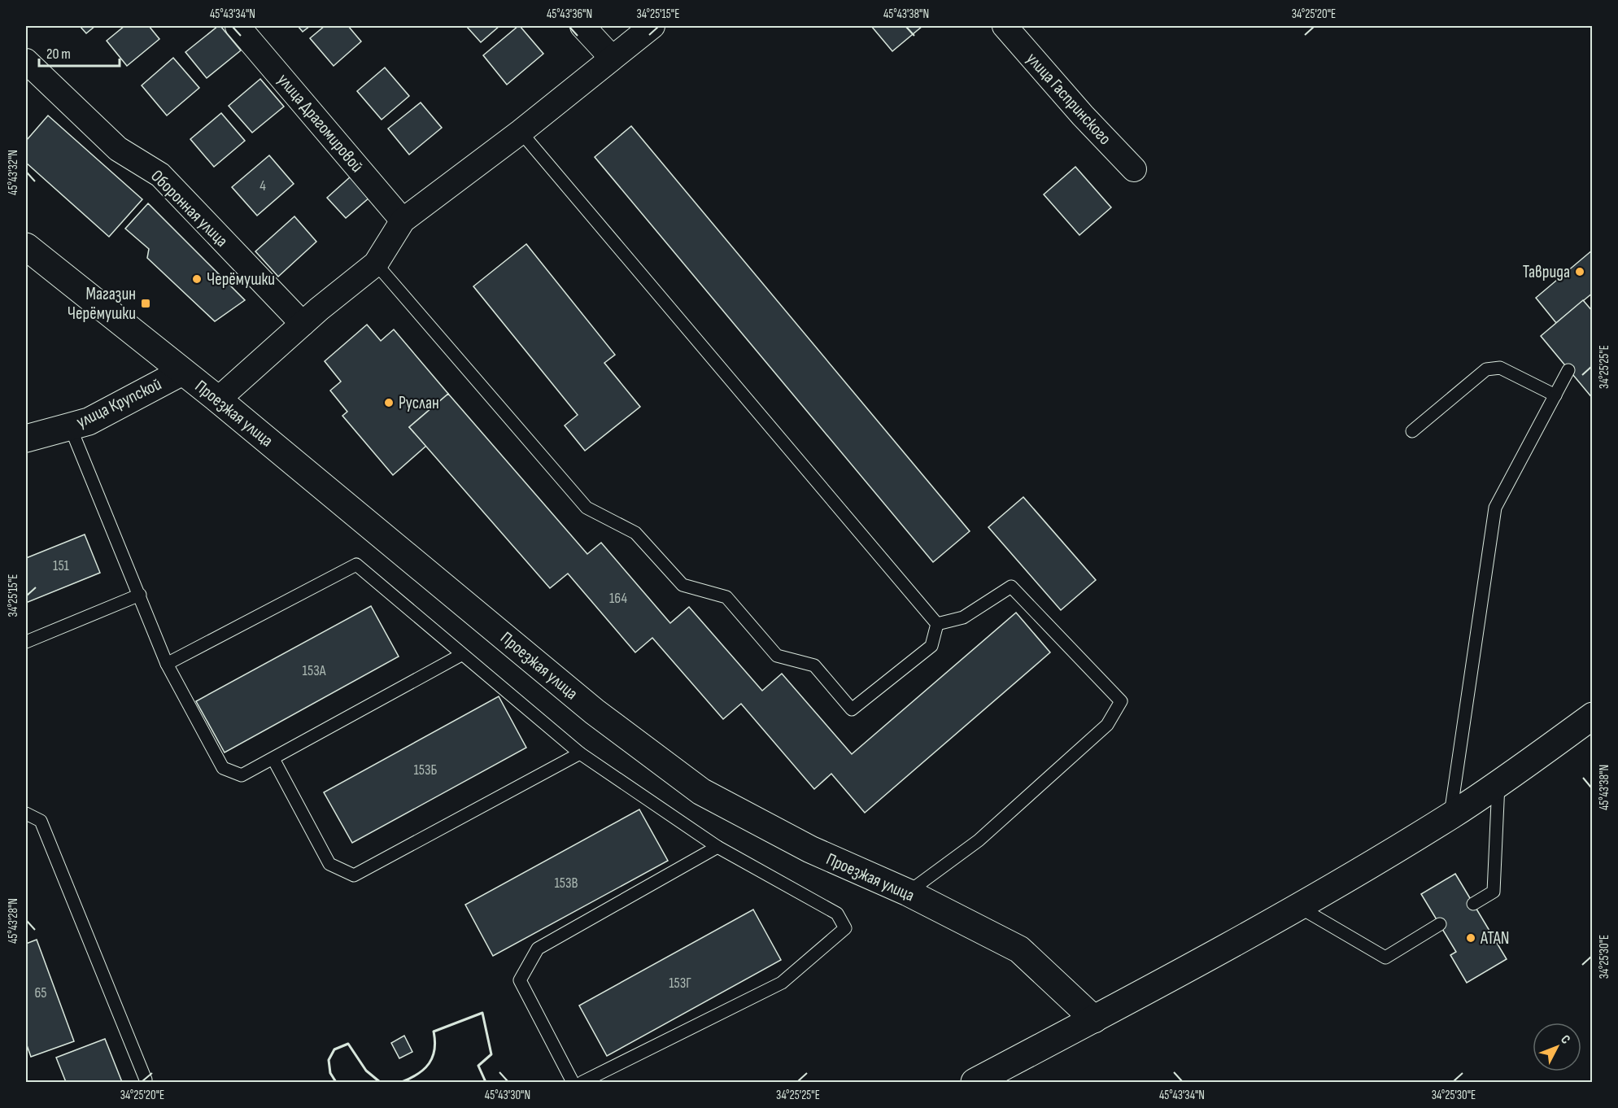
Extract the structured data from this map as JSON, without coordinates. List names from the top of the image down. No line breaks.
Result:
{"streets":{"main road":["улица Крупской","Проезжая улица"],"street":["улица Гаспринского","улица Драгомировой","Оборонная улица"]},"crossings":[["улица Крупской","Проезжая улица"]],"places":{"other":["Таврида","Черёмушки","Руслан","ATAN"],"transit":["Магазин Черёмушки"]},"house_numbers":["4","151","164","153А","153Б","153В","153Г","65"],"scale_bar":"20 m","north":"top right","coordinates":["45°43'34\"N","45°43'36\"N","34°25'15\"E","45°43'38\"N","34°25'20\"E","45°43'32\"N","34°25'25\"E","45°43'28\"N","34°25'30\"E","45°43'30\"N"]}
